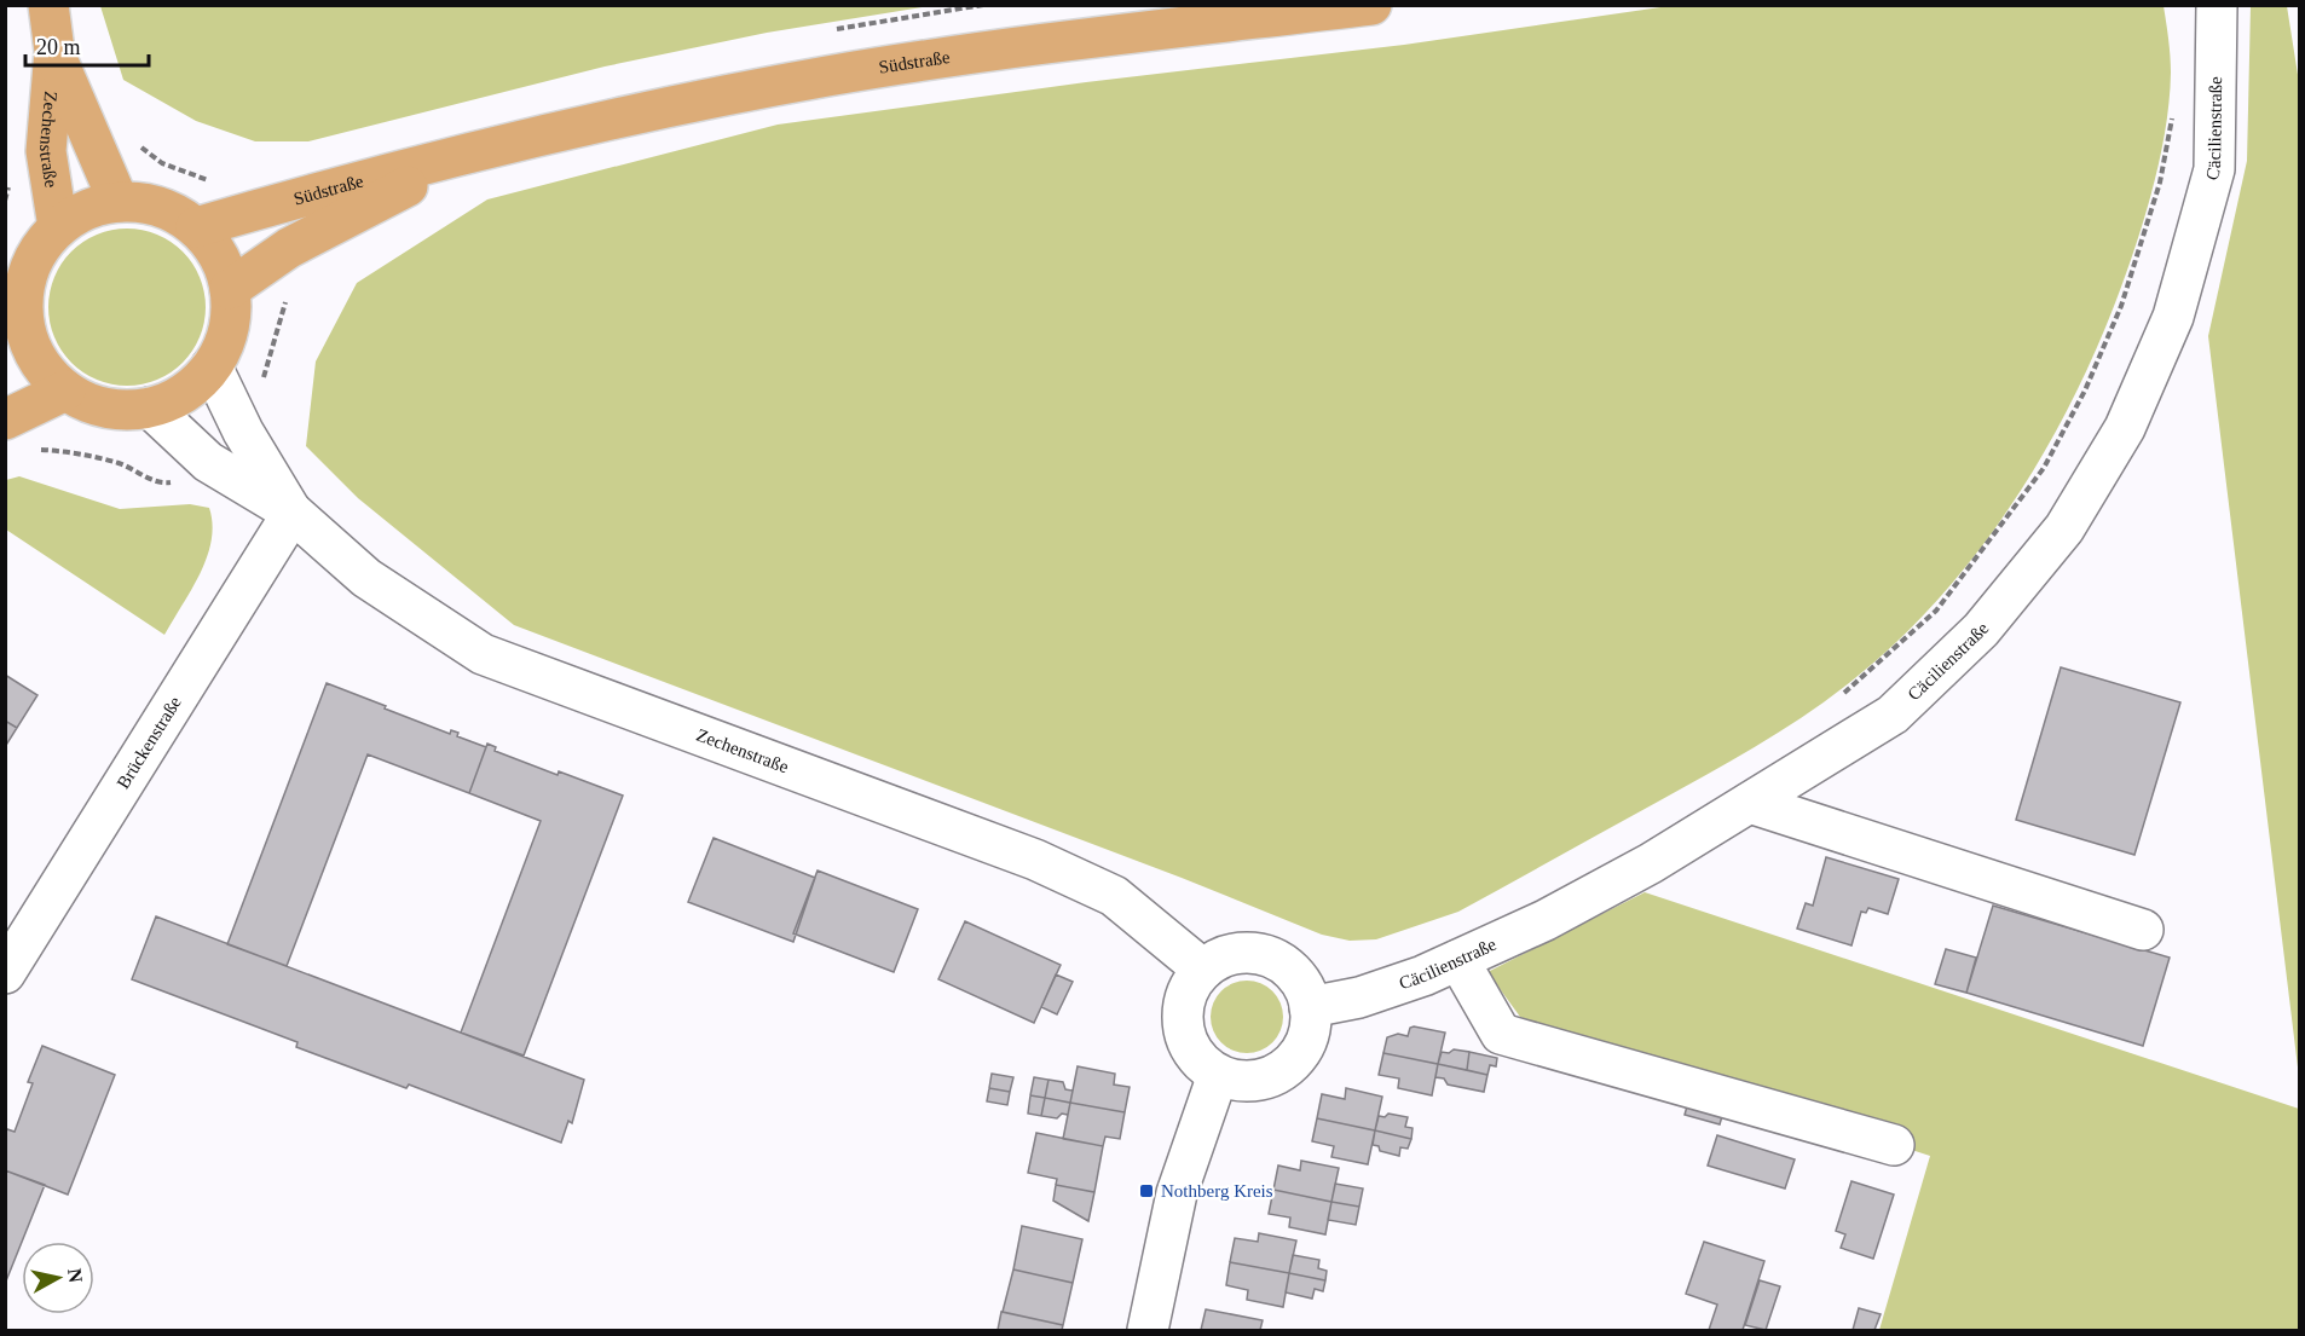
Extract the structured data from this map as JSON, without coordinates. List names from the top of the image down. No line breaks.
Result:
{"streets":{"main road":["Südstraße","Zechenstraße"],"street":["Cäcilienstraße","Brückenstraße"]},"crossings":[["Südstraße","Zechenstraße"],["Cäcilienstraße","Zechenstraße"],["Zechenstraße","Brückenstraße"]],"places":{"transit":["Nothberg Kreis"]},"scale_bar":"20 m","north":"right"}
